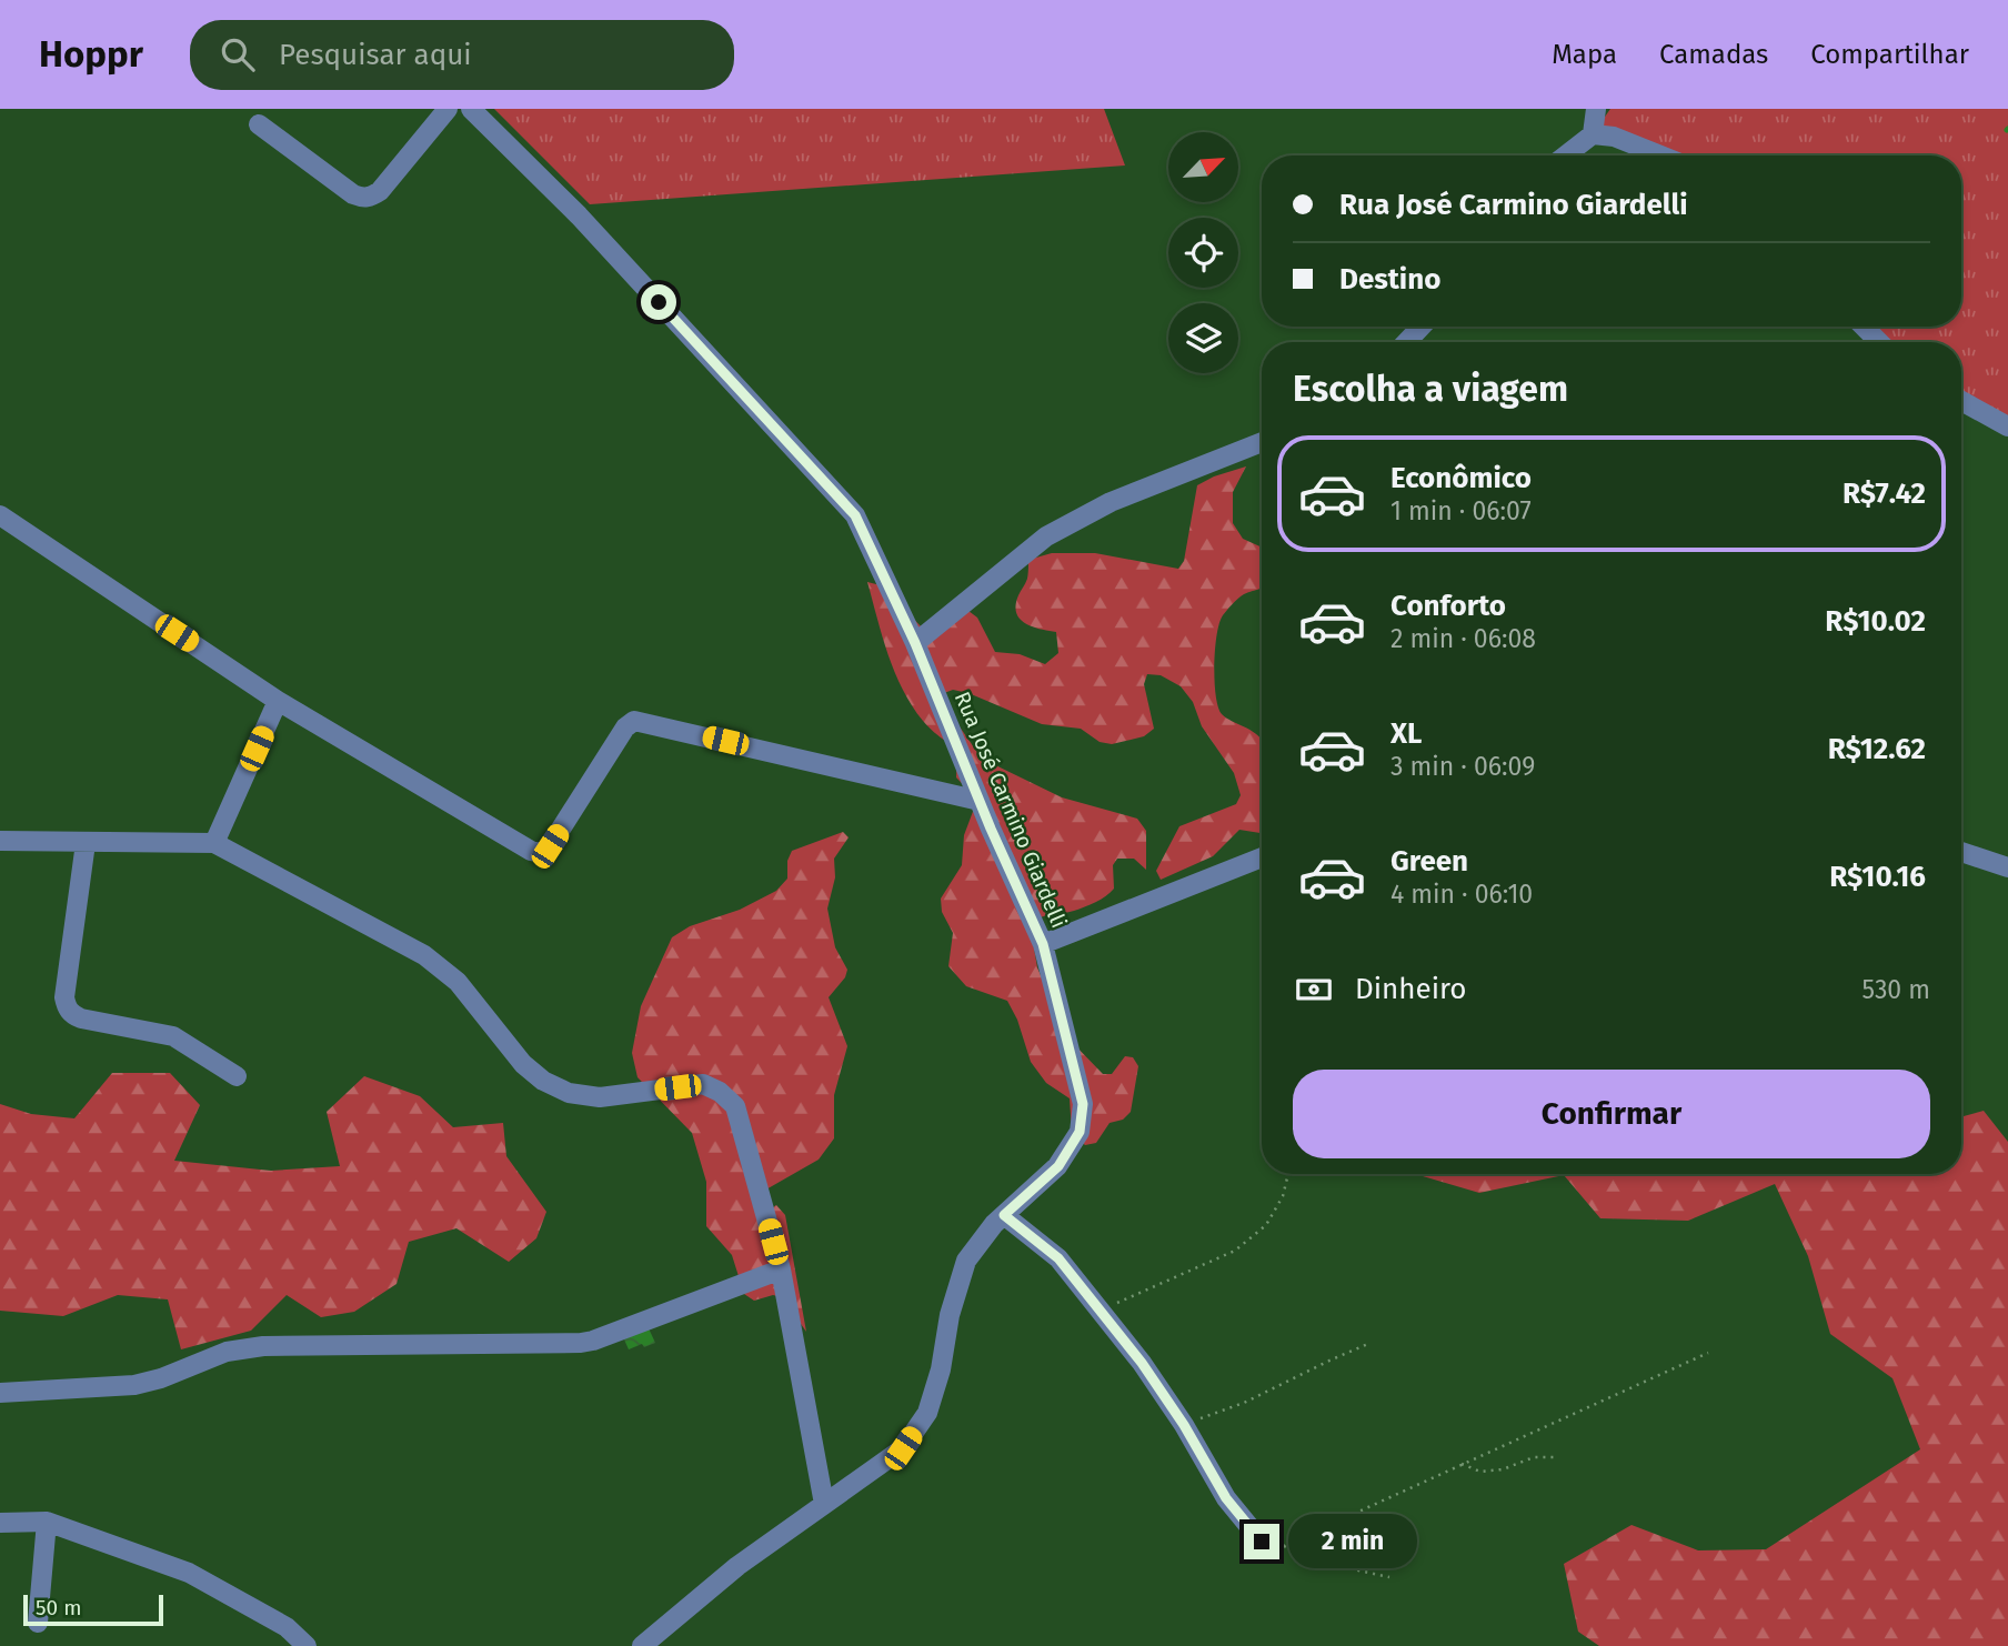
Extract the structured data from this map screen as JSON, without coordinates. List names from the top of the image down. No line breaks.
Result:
{"streets":{"street":["Rua José Carmino Giardelli"]},"scale_bar":"50 m","north":"top right","page":{"header":"Hoppr","search":"Pesquisar aqui","nav":["Mapa","Camadas","Compartilhar"],"banner":["Rua José Carmino Giardelli","Destino"],"heading":"Escolha a viagem","list":[{"name":"Econômico","note":"1 min · 06:07","value":"R$7.42"},{"name":"Conforto","note":"2 min · 06:08","value":"R$10.02"},{"name":"XL","note":"3 min · 06:09","value":"R$12.62"},{"name":"Green","note":"4 min · 06:10","value":"R$10.16"}],"pay":["Dinheiro","530 m"],"buttons":"Confirmar","bubble":"2 min","scale":"50 m"}}
